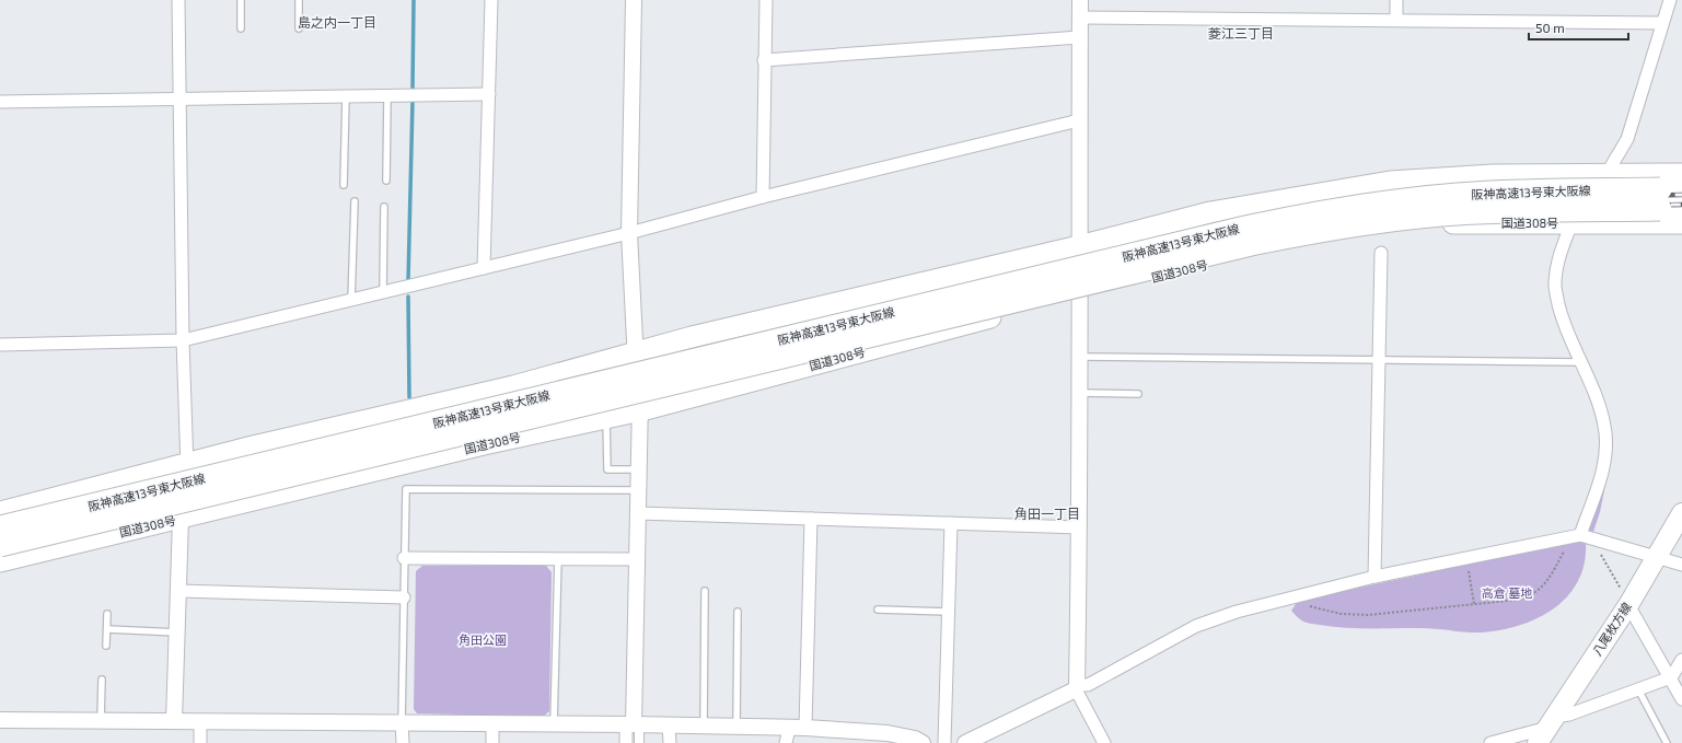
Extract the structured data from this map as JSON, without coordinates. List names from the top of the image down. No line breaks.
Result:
{"streets":{"highway":["阪神高速13号東大阪線","国道308号"],"main road":["八尾枚方線"]},"districts":["島之内一丁目","菱江三丁目","角田一丁目"],"parks":["高倉 墓地","角田公園"],"scale_bar":"50 m"}
